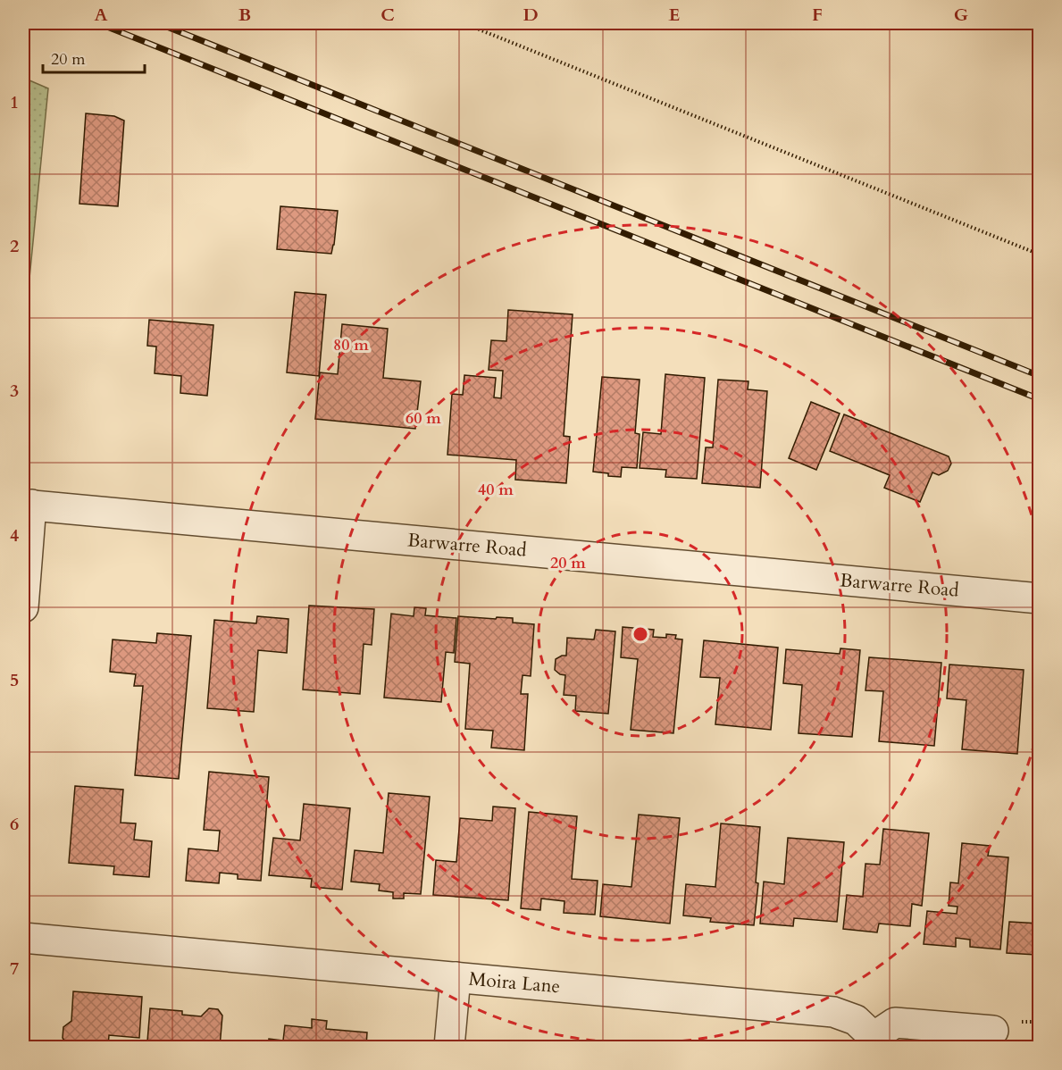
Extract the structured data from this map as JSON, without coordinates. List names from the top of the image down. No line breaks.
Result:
{"streets":{"street":["Barwarre Road","Moira Lane"]},"scale_bar":"20 m","grid":{"columns":["A","B","C","D","E","F","G"],"rows":["1","2","3","4","5","6","7"]},"rings":["80 m","60 m","40 m","20 m"]}
